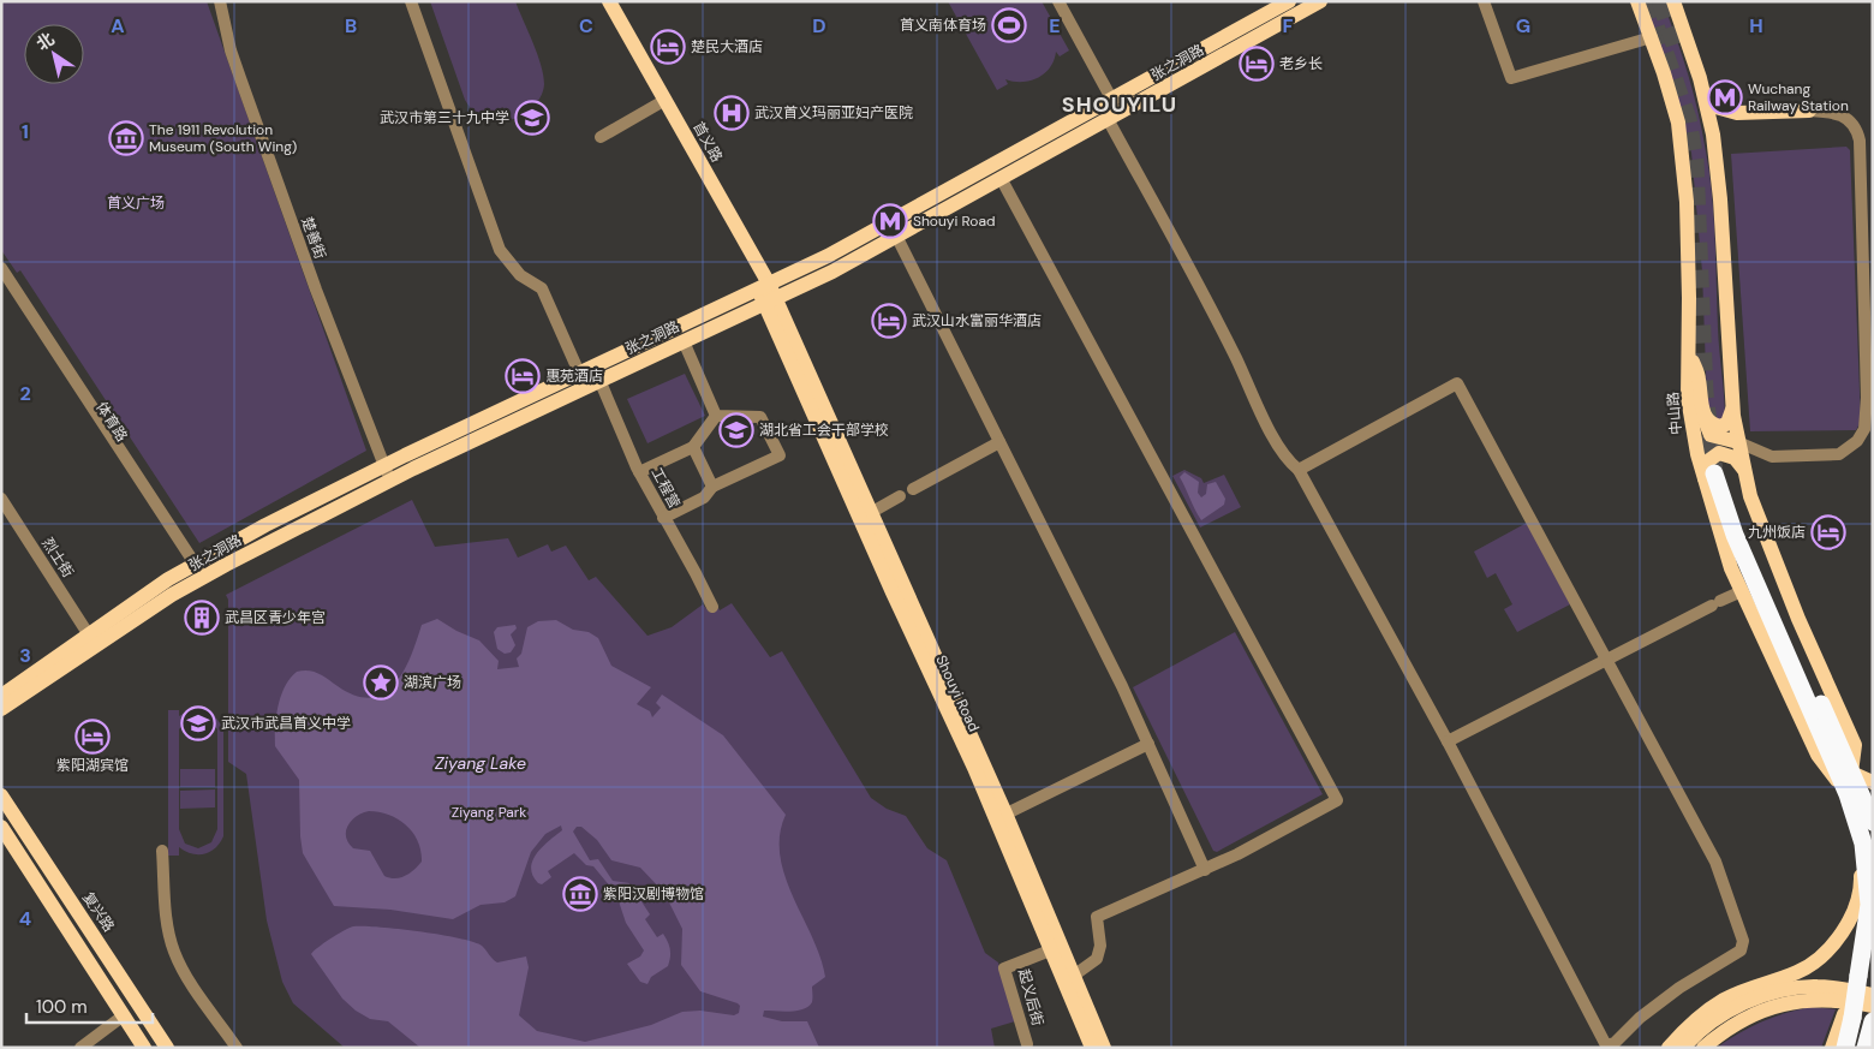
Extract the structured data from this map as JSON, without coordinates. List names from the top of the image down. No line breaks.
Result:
{"streets":{"main road":["张之洞路","首义路","中山路","Shouyi Road","复兴路"],"street":["楚善街","体育路","工程营","烈士街","起义后街"]},"crossings":[["张之洞路","首义路"],["张之洞路","楚善街"],["张之洞路","体育路"],["张之洞路","工程营"],["张之洞路","烈士街"],["张之洞路","Shouyi Road"],["首义路","Shouyi Road"],["Shouyi Road","起义后街"]],"districts":["SHOUYILU"],"water":["Ziyang Lake"],"parks":["首义广场","Ziyang Park"],"places":{"sports":["首义南体育场"],"hotel":["楚民大酒店","老乡长","武汉山水富丽华酒店","惠苑酒店","九州饭店","紫阳湖宾馆"],"metro station":["Wuchang Railway Station","Shouyi Road"],"hospital":["武汉首义玛丽亚妇产医院"],"school or university":["武汉市第三十九中学","湖北省工会干部学校","武汉市武昌首义中学"],"museum":["The 1911 Revolution Museum (South Wing)","紫阳汉剧博物馆"],"building":["武昌区青少年宫"],"place":["湖滨广场"]},"scale_bar":"100 m","north":"top left","grid":{"columns":["A","B","C","D","E","F","G","H"],"rows":["1","2","3","4"]}}
